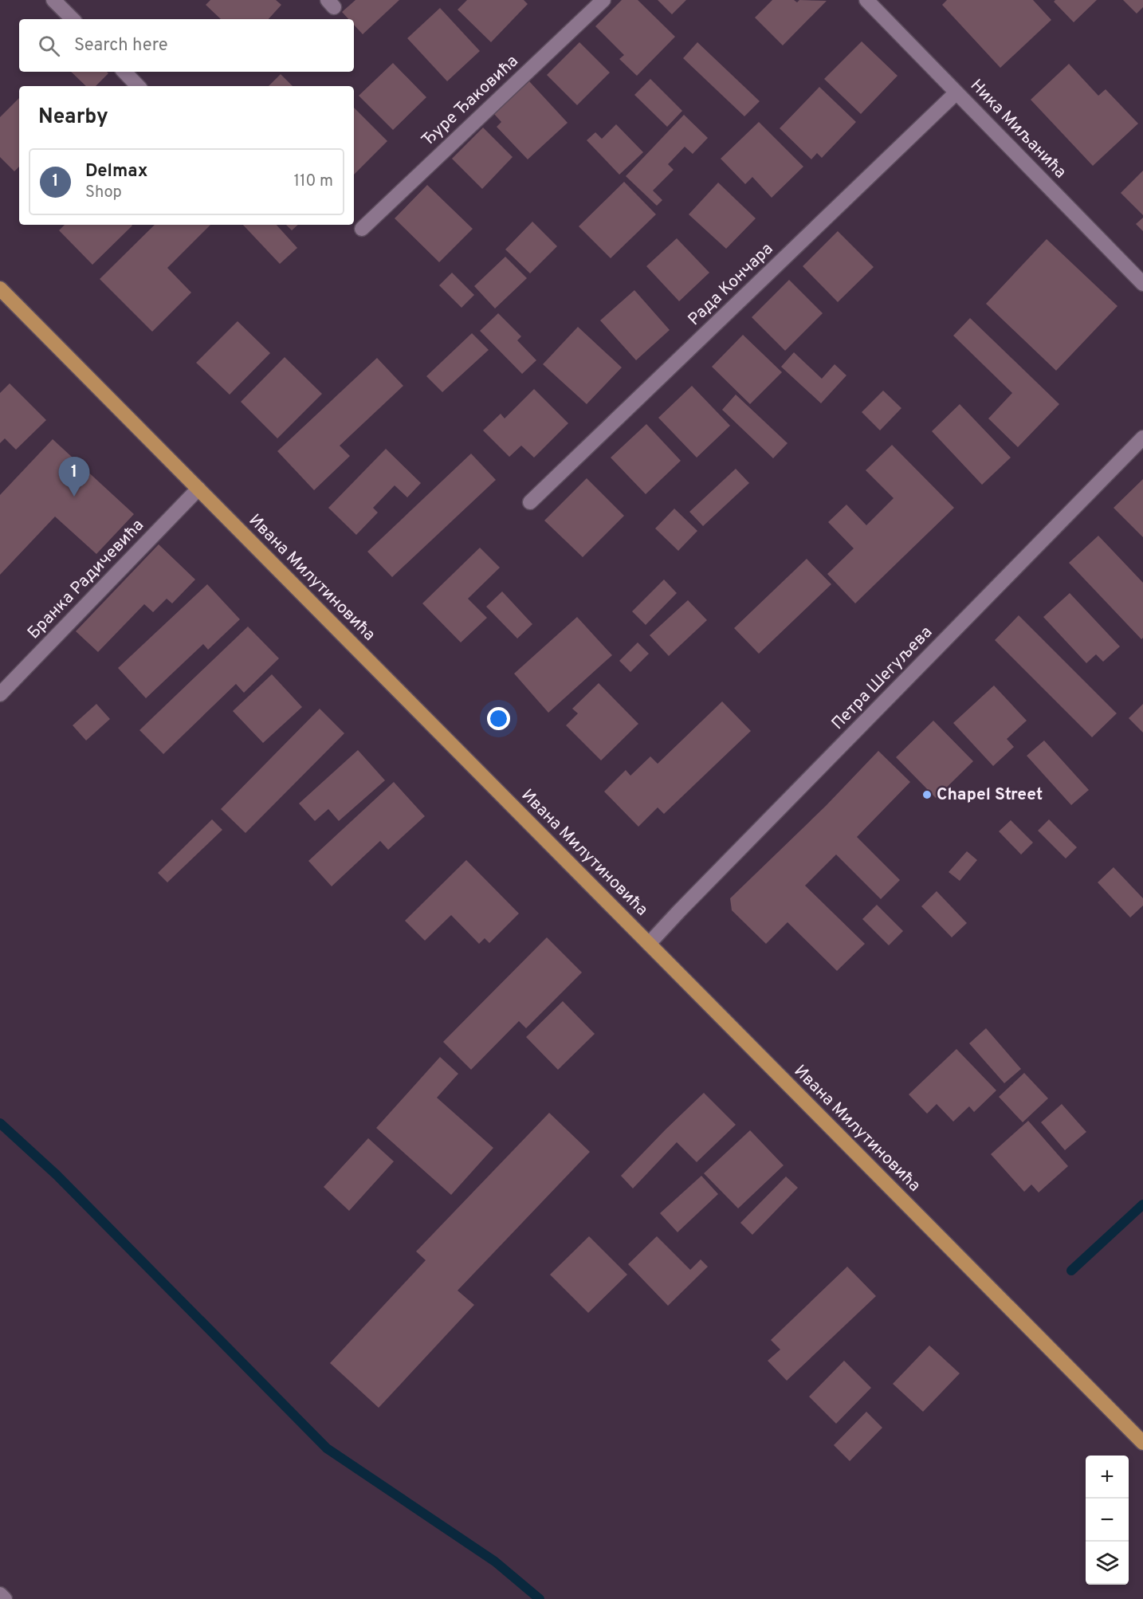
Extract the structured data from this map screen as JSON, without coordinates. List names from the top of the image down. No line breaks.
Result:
{"streets":{"main road":["Ивана Милутиновића"],"street":["Ђуре Ђаковића","Ника Миљанића","Рада Кончара","Бранка Радичевића","Петра Шегуљева"]},"crossings":[["Ника Миљанића","Рада Кончара"],["Ивана Милутиновића","Бранка Радичевића"],["Ивана Милутиновића","Петра Шегуљева"]],"places":["Chapel Street"],"page":{"search":"Search here","heading":"Nearby","list":[{"mark":"1","name":"Delmax","note":"Shop","value":"110 m"}],"pins":"1","map_buttons":["+","−"]}}
